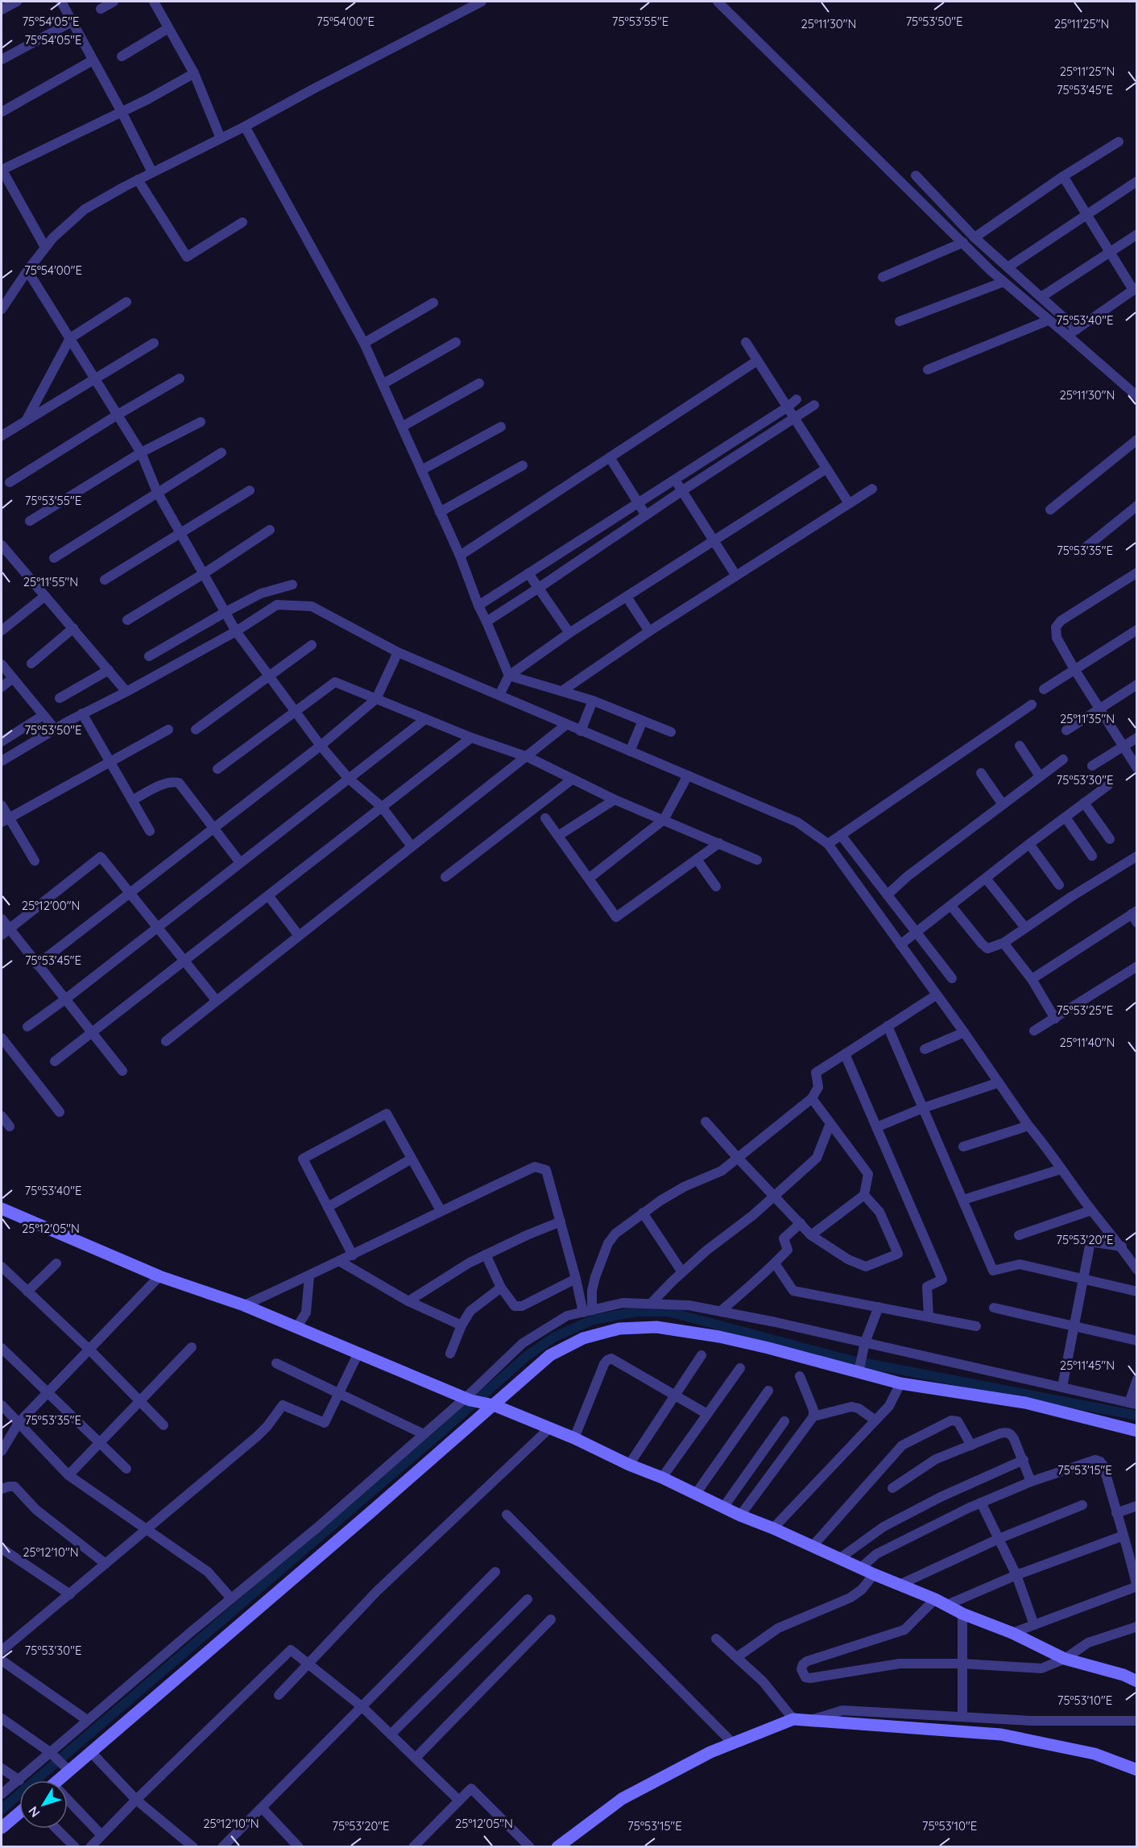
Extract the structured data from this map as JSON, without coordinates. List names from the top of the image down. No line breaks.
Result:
{"north":"bottom left","coordinates":["75°54'00\"E","75°53'55\"E","75°53'50\"E","75°54'05\"E","25°11'25\"N","25°11'30\"N","75°53'45\"E","75°53'40\"E","75°53'35\"E","25°11'55\"N","25°11'35\"N","75°53'30\"E","25°12'00\"N","75°53'25\"E","25°11'40\"N","25°12'05\"N","75°53'20\"E","25°11'45\"N","75°53'15\"E","25°12'10\"N","75°53'10\"E"]}
